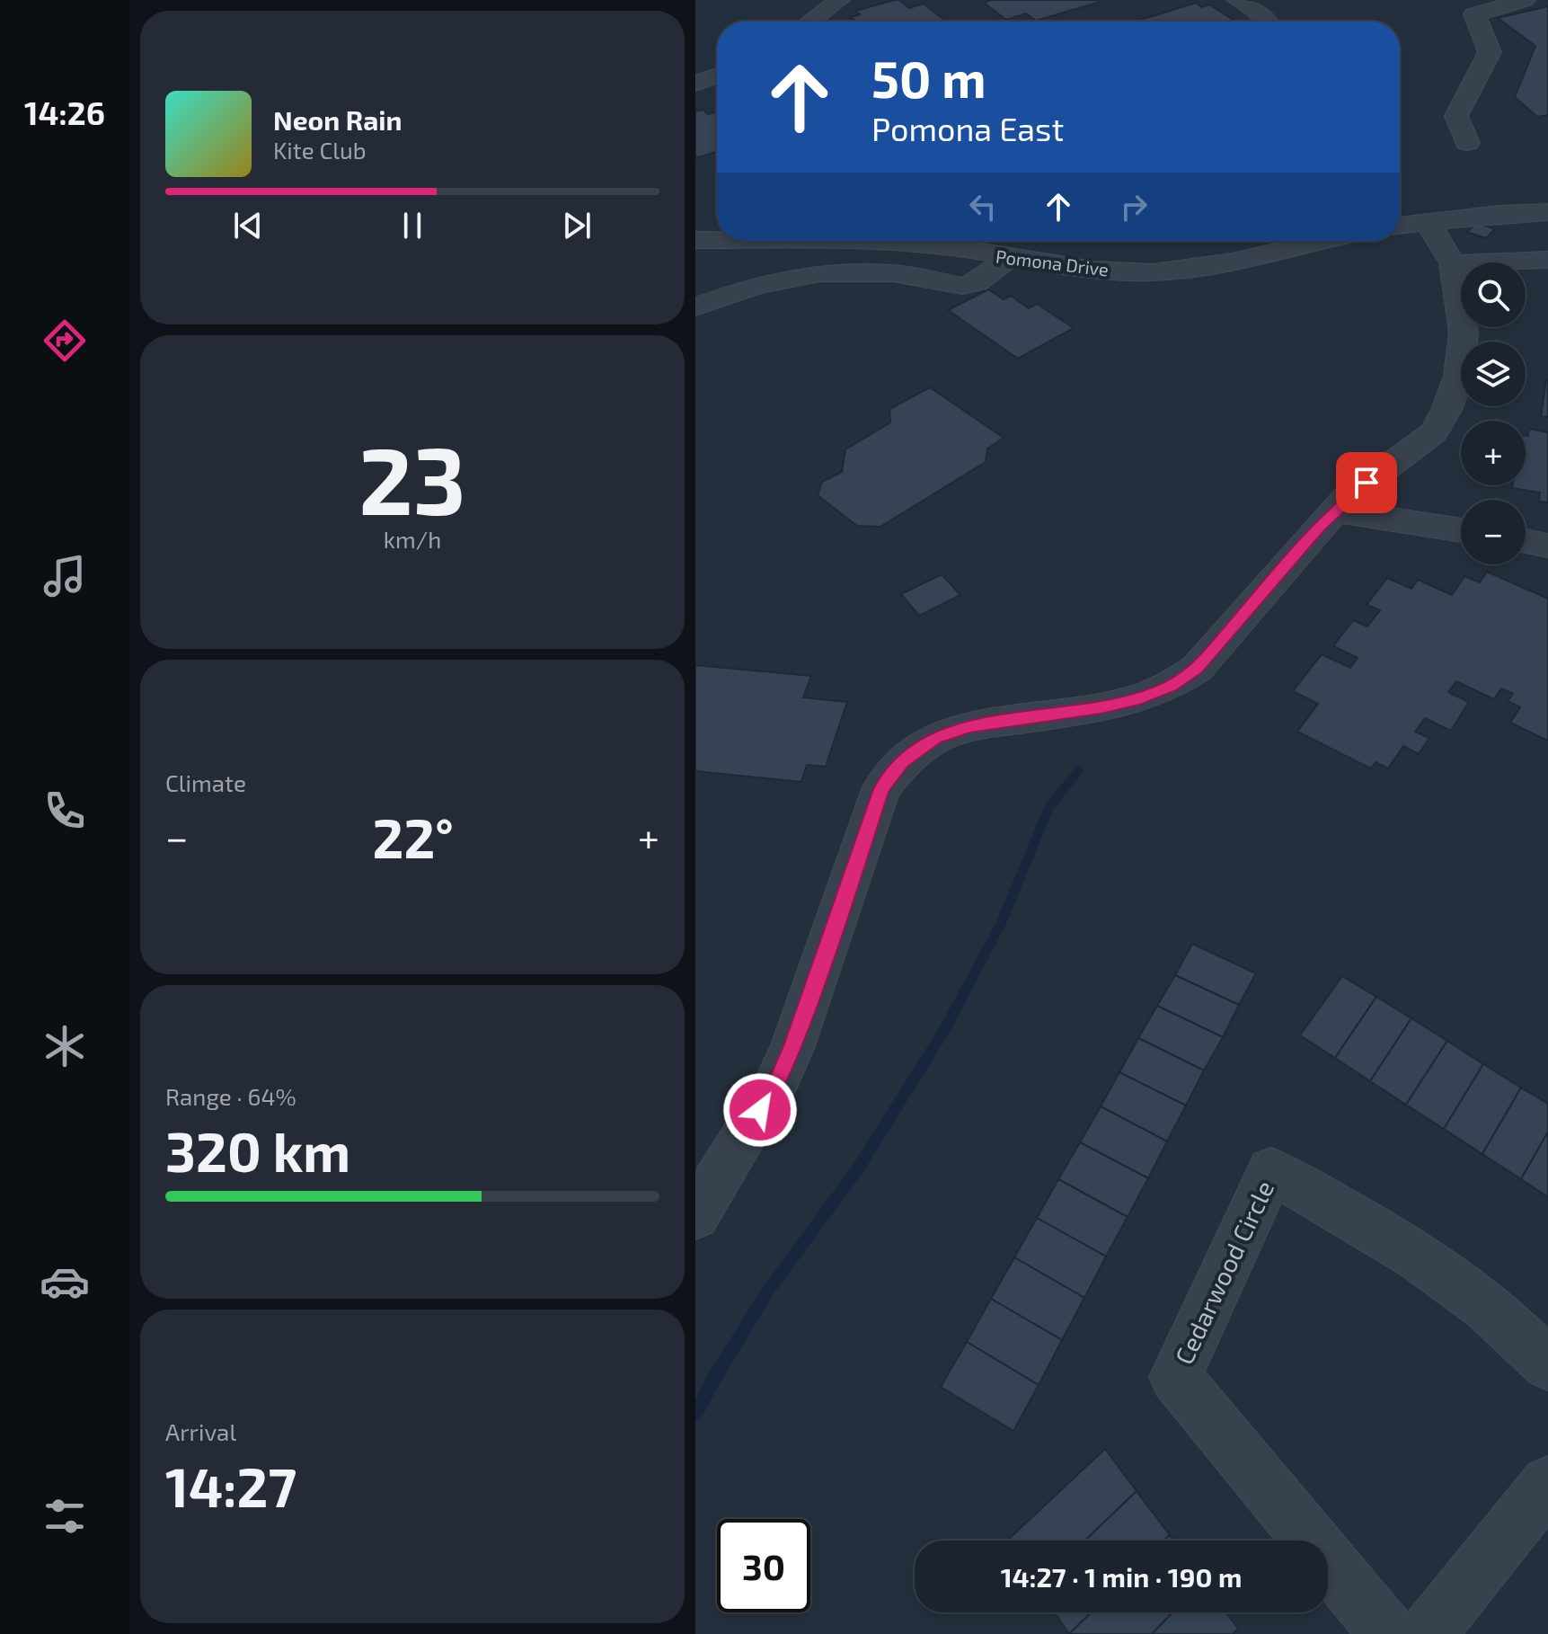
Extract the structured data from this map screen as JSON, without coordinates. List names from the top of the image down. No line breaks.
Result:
{"streets":{"street":["Pomona Drive","Cedarwood Circle"]},"page":{"tabs":"14:26","turn":["50 m","Pomona East"],"song":["Neon Rain","Kite Club"],"map_buttons":["+","−"],"tile":[["23","km/h"],"Climate",["Range · 64%","320 km"],["Arrival","14:27"]],"heat":["−","22°","+"],"limit":"30","trip":"14:27 · 1 min · 190 m"}}
